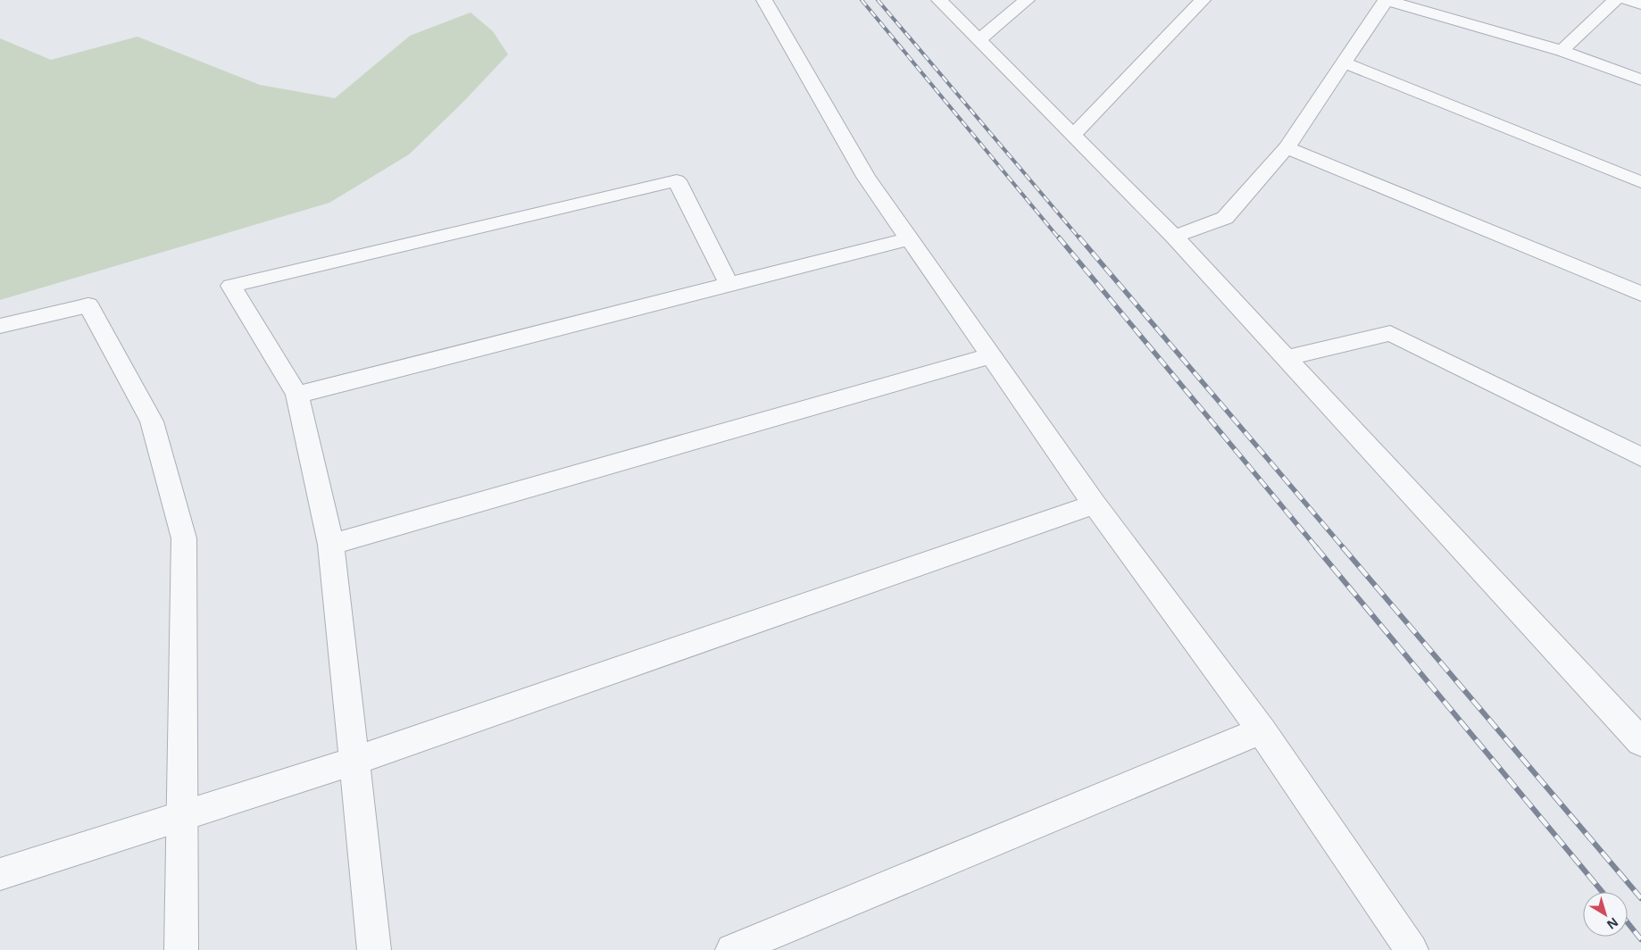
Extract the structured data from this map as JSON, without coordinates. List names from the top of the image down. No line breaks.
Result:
{"north":"bottom right"}
